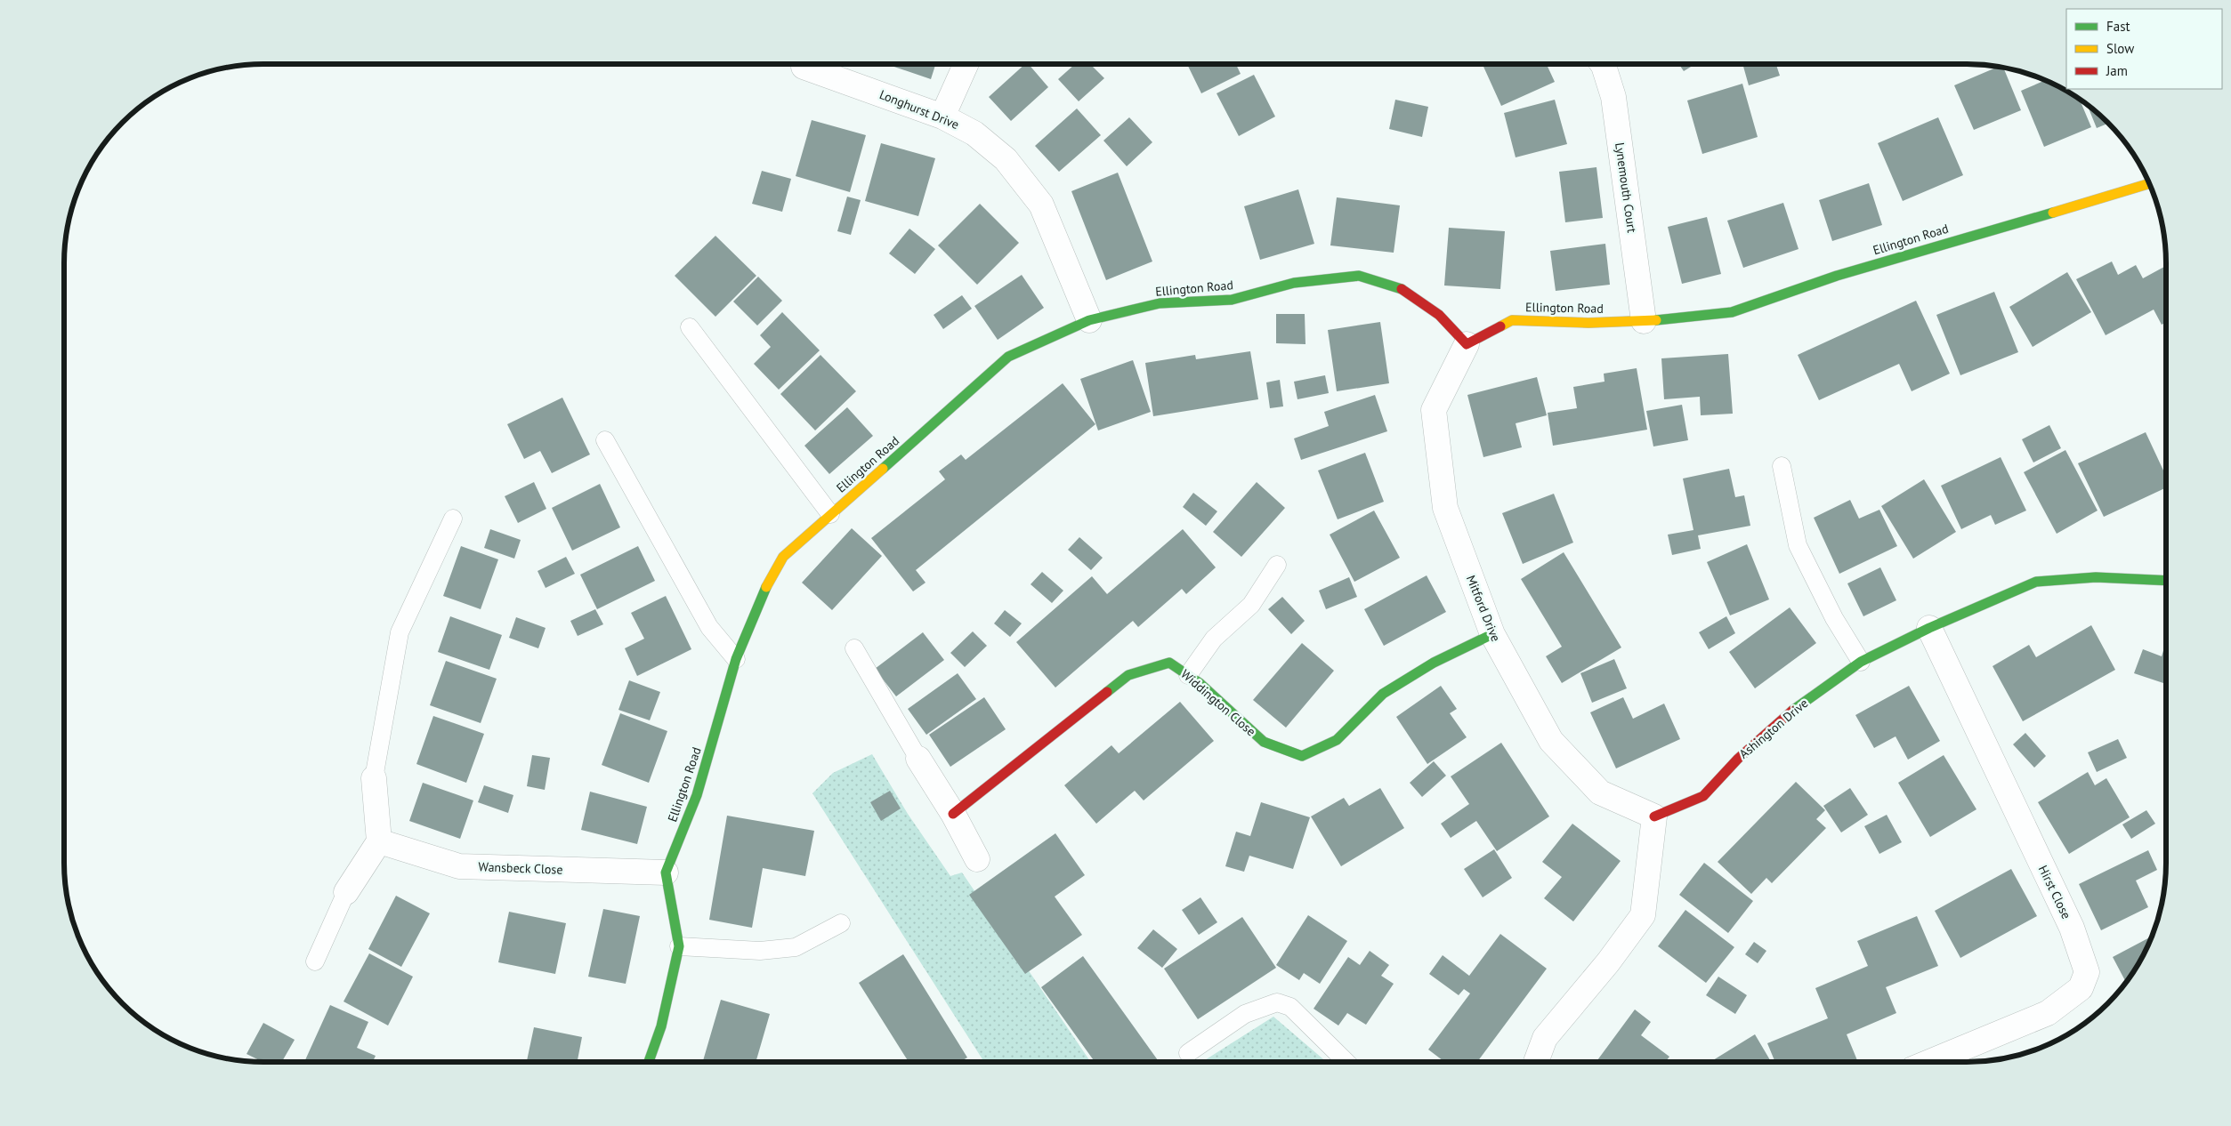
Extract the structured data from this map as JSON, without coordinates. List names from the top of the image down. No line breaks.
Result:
{"streets":{"street":["Longhurst Drive","Lynemouth Court","Ellington Road","Mitford Drive","Widdington Close","Ashington Drive","Wansbeck Close","Hirst Close"]},"crossings":[["Longhurst Drive","Ellington Road"],["Lynemouth Court","Ellington Road"],["Ellington Road","Mitford Drive"],["Ellington Road","Wansbeck Close"],["Mitford Drive","Widdington Close"],["Mitford Drive","Ashington Drive"],["Ashington Drive","Hirst Close"]],"legend":["Fast","Slow","Jam"]}
